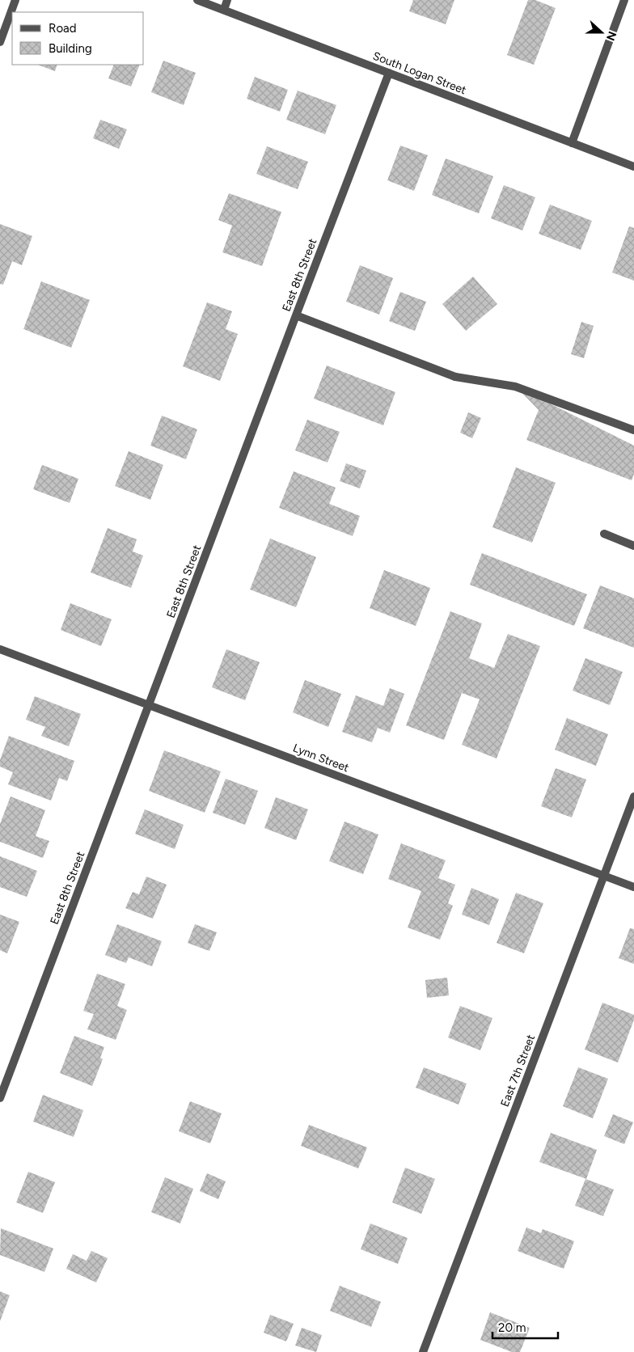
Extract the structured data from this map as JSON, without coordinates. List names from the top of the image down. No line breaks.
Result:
{"streets":{"street":["South Logan Street","East 8th Street","Lynn Street","East 7th Street"]},"crossings":[["South Logan Street","East 8th Street"],["East 8th Street","Lynn Street"],["Lynn Street","East 7th Street"]],"legend":["Road","Building"],"scale_bar":"20 m","north":"right"}
